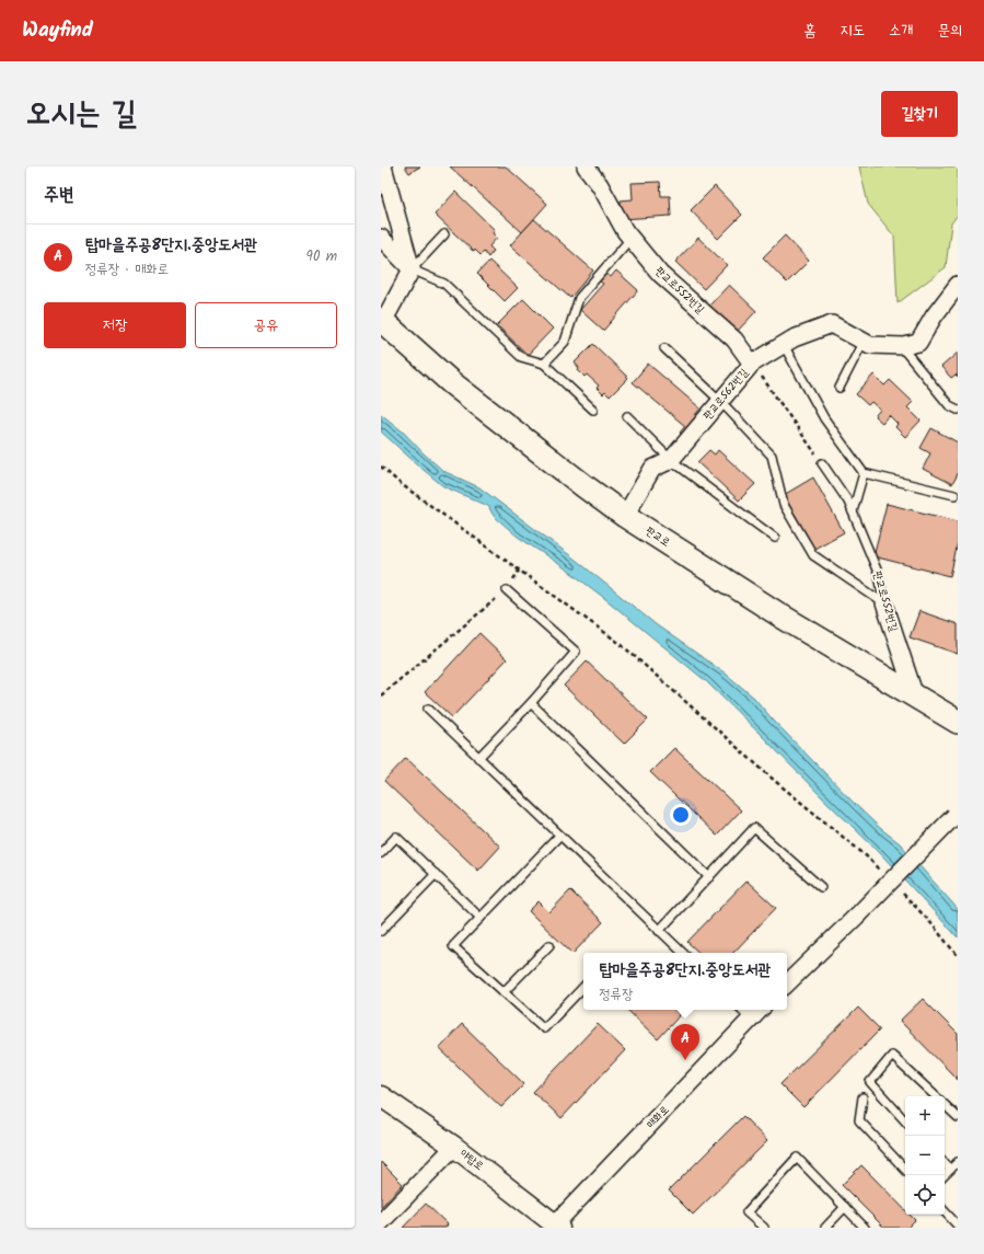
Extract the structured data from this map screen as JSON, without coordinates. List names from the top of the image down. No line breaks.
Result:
{"streets":{"main road":["판교로"],"street":["판교로552번길","판교로562번길","매화로","야탑로"]},"crossings":[["판교로552번길","판교로562번길"],["판교로552번길","판교로"],["판교로562번길","판교로"],["매화로","야탑로"]],"page":{"header":"Wayfind","nav":["홈","지도","소개","문의"],"title":"오시는 길","buttons":["길찾기",["저장","공유"]],"heading":"주변","list":[{"mark":"A","name":"탑마을주공8단지.중앙도서관","note":"정류장 · 매화로","value":"90 m"}],"popup":["탑마을주공8단지.중앙도서관","정류장"],"pins":"A","map_buttons":["+","−"]}}
